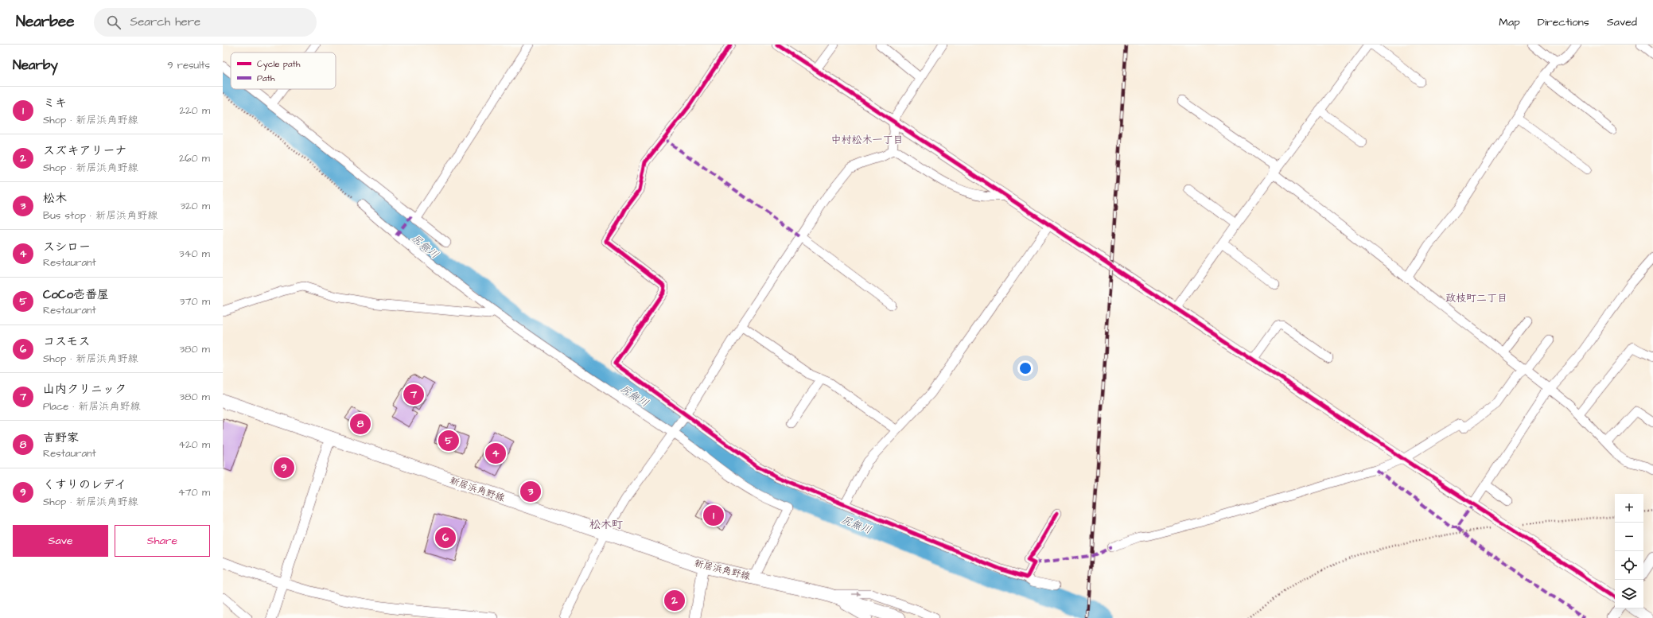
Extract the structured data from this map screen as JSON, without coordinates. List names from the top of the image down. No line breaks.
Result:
{"streets":{"main road":["新居浜角野線"]},"districts":["中村松木一丁目","政枝町二丁目","松木町"],"water":["尻無川"],"legend":["Cycle path","Path"],"page":{"header":"Nearbee","search":"Search here","nav":["Map","Directions","Saved"],"heading":["Nearby","9 results"],"list":[{"mark":"1","name":"ミキ","note":"Shop · 新居浜角野線","value":"220 m"},{"mark":"2","name":"スズキアリーナ","note":"Shop · 新居浜角野線","value":"260 m"},{"mark":"3","name":"松木","note":"Bus stop · 新居浜角野線","value":"320 m"},{"mark":"4","name":"スシロー","note":"Restaurant","value":"340 m"},{"mark":"5","name":"CoCo壱番屋","note":"Restaurant","value":"370 m"},{"mark":"6","name":"コスモス","note":"Shop · 新居浜角野線","value":"380 m"},{"mark":"7","name":"山内クリニック","note":"Place · 新居浜角野線","value":"380 m"},{"mark":"8","name":"吉野家","note":"Restaurant","value":"420 m"},{"mark":"9","name":"くすりのレデイ","note":"Shop · 新居浜角野線","value":"470 m"}],"pins":["7","8","5","4","9","3","1","6","2"],"map_buttons":["+","−"],"buttons":["Save","Share"]}}
